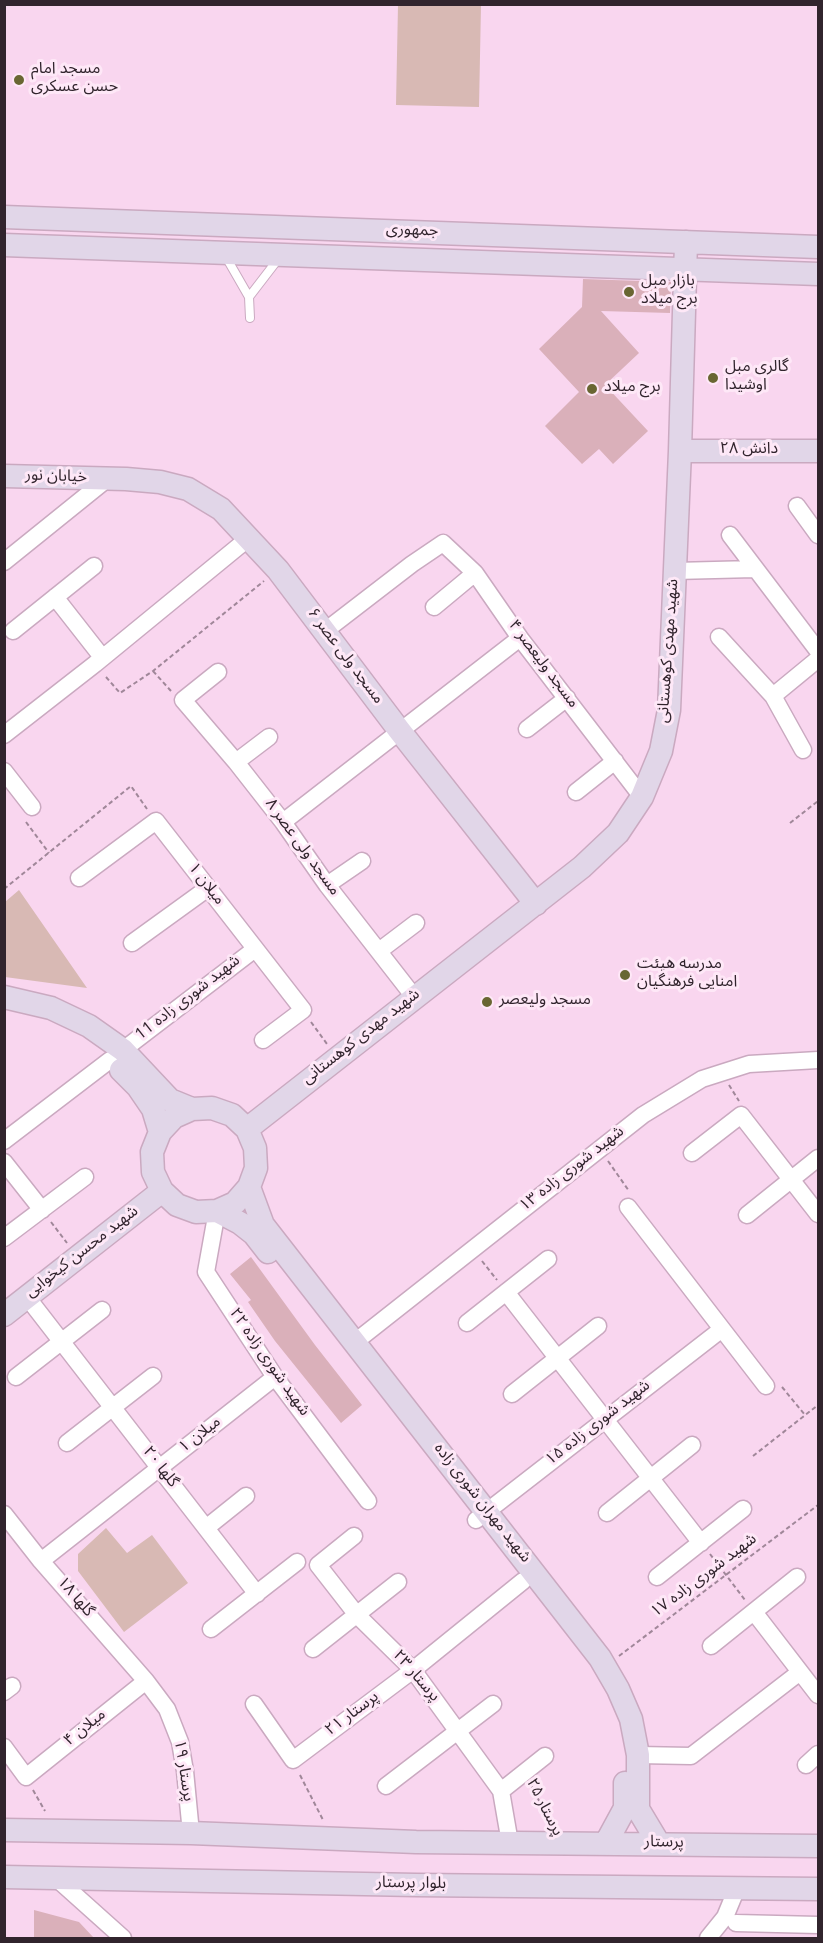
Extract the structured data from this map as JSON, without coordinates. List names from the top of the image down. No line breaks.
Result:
{"streets":{"street":["جمهوری","دانش ۲۸","خیابان نور","شهید مهدی کوهستانی","مسجد ولی عصر ۶","مسجد ولیعصر ۴","مسجد ولی عصر ۸","میلان ۱","شهید شوری زاده 11","شهید شوری زاده ۱۳","شهید محسن کیخوایی","شهید شوری زاده ۲۲","شهید شوری زاده ۱۵","گلها ۲۰","شهید مهران شوری زاده","گلها ۱۸","پرستار ۲۳","پرستار ۲۱","میلان ۴","پرستار ۱۹","پرستار","بلوار پرستار"],"path":["شهید شوری زاده ۱۷","پرستار ۲۵"]},"crossings":[["جمهوری","شهید مهدی کوهستانی"],["دانش ۲۸","شهید مهدی کوهستانی"],["خیابان نور","مسجد ولی عصر ۶"],["شهید مهدی کوهستانی","مسجد ولی عصر ۶"],["شهید مهدی کوهستانی","مسجد ولیعصر ۴"],["شهید مهدی کوهستانی","مسجد ولی عصر ۸"],["شهید مهدی کوهستانی","شهید محسن کیخوایی"],["شهید مهدی کوهستانی","شهید شوری زاده ۲۲"],["شهید مهدی کوهستانی","شهید مهران شوری زاده"],["مسجد ولی عصر ۶","مسجد ولیعصر ۴"],["میلان ۱","شهید شوری زاده 11"],["میلان ۱","شهید شوری زاده ۲۲"],["میلان ۱","گلها ۲۰"],["میلان ۱","گلها ۱۸"],["شهید شوری زاده ۱۳","شهید مهران شوری زاده"],["شهید محسن کیخوایی","شهید شوری زاده ۲۲"],["شهید محسن کیخوایی","گلها ۲۰"],["شهید محسن کیخوایی","شهید مهران شوری زاده"],["شهید شوری زاده ۲۲","شهید مهران شوری زاده"],["شهید شوری زاده ۱۵","شهید مهران شوری زاده"],["شهید مهران شوری زاده","شهید شوری زاده ۱۷"],["شهید مهران شوری زاده","پرستار ۲۱"],["شهید مهران شوری زاده","پرستار"],["گلها ۱۸","میلان ۴"],["گلها ۱۸","پرستار ۱۹"],["پرستار ۲۳","پرستار ۲۱"],["پرستار ۲۳","پرستار"],["میلان ۴","پرستار ۱۹"],["پرستار ۲۵","پرستار"]],"places":["مسجد امام حسن عسکری","بازار مبل برج میلاد","گالری مبل اوشیدا","برج میلاد","مدرسه هیئت امنایی فرهنگیان","مسجد ولیعصر"]}
